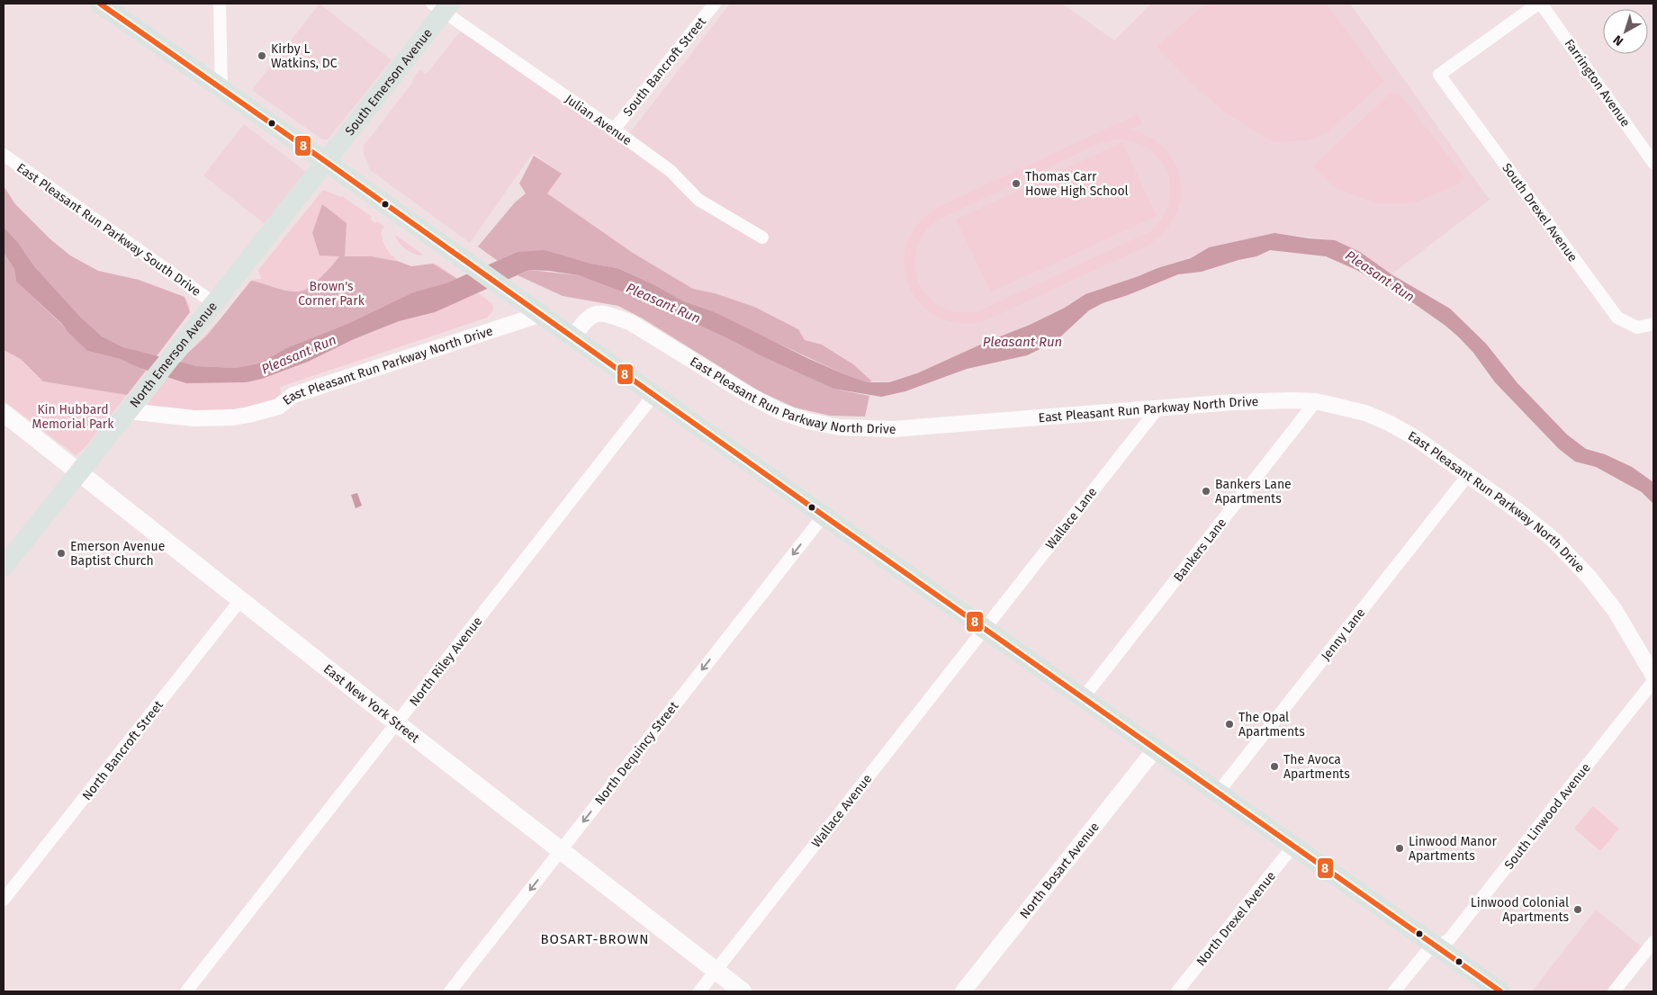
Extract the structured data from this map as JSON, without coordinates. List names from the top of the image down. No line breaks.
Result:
{"streets":{"main road":["South Emerson Avenue","North Emerson Avenue","East New York Street"],"street":["South Bancroft Street","Farrington Avenue","Julian Avenue","South Drexel Avenue","East Pleasant Run Parkway South Drive","East Pleasant Run Parkway North Drive","Wallace Lane","Bankers Lane","Jenny Lane","North Riley Avenue","North Bancroft Street","North Dequincy Street","Wallace Avenue","South Linwood Avenue","North Bosart Avenue","North Drexel Avenue"]},"crossings":[["South Bancroft Street","Julian Avenue"],["South Emerson Avenue","Julian Avenue"],["South Emerson Avenue","North Emerson Avenue"],["Farrington Avenue","South Drexel Avenue"],["East Pleasant Run Parkway South Drive","North Emerson Avenue"],["North Emerson Avenue","East Pleasant Run Parkway North Drive"],["North Emerson Avenue","East New York Street"],["East Pleasant Run Parkway North Drive","Wallace Lane"],["East Pleasant Run Parkway North Drive","Bankers Lane"],["East Pleasant Run Parkway North Drive","Jenny Lane"],["Wallace Lane","Wallace Avenue"],["North Riley Avenue","East New York Street"],["East New York Street","North Bancroft Street"],["East New York Street","North Dequincy Street"],["East New York Street","Wallace Avenue"]],"one_way":["North Dequincy Street"],"districts":["BOSART-BROWN"],"water":["Pleasant Run"],"parks":["Brown's Corner Park","Kin Hubbard Memorial Park"],"places":["Kirby L Watkins, DC","Thomas Carr Howe High School","Bankers Lane Apartments","Emerson Avenue Baptist Church","The Opal Apartments","The Avoca Apartments","Linwood Manor Apartments","Linwood Colonial Apartments"],"lines":["transit line 8"],"north":"bottom left"}
